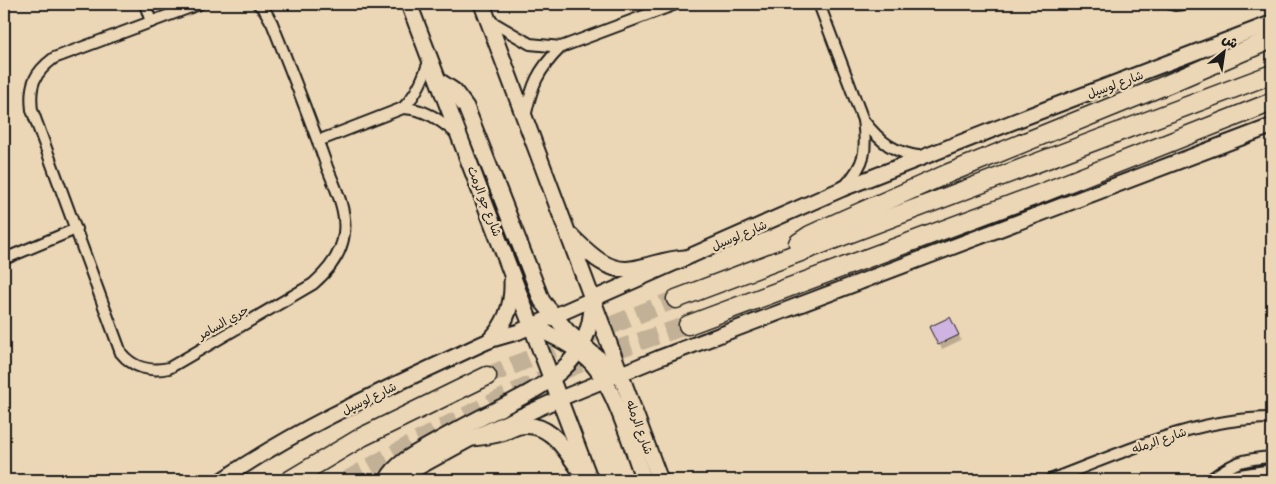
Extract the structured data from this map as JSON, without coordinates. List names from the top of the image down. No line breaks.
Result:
{"streets":{"main road":["شارع جو الرمث","شارع الرمله"],"street":["شارع لوسيل","جري السامر"]},"crossings":[["شارع لوسيل","شارع جو الرمث"]],"north":"top right"}
